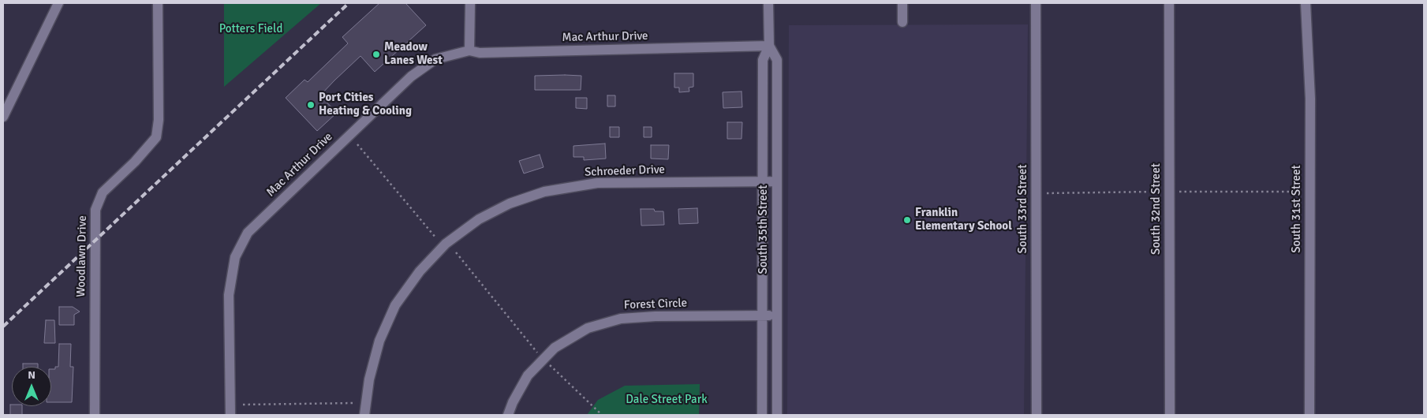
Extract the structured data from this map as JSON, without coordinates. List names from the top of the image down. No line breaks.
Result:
{"streets":{"street":["Mac Arthur Drive","Schroeder Drive","South 33rd Street","South 32nd Street","South 31st Street","South 35th Street","Woodlawn Drive","Forest Circle"]},"crossings":[["Mac Arthur Drive","South 35th Street"],["Schroeder Drive","South 35th Street"],["South 35th Street","Forest Circle"]],"parks":["Potters Field","Dale Street Park"],"places":["Meadow Lanes West","Port Cities Heating & Cooling","Franklin Elementary School"],"north":"top"}
